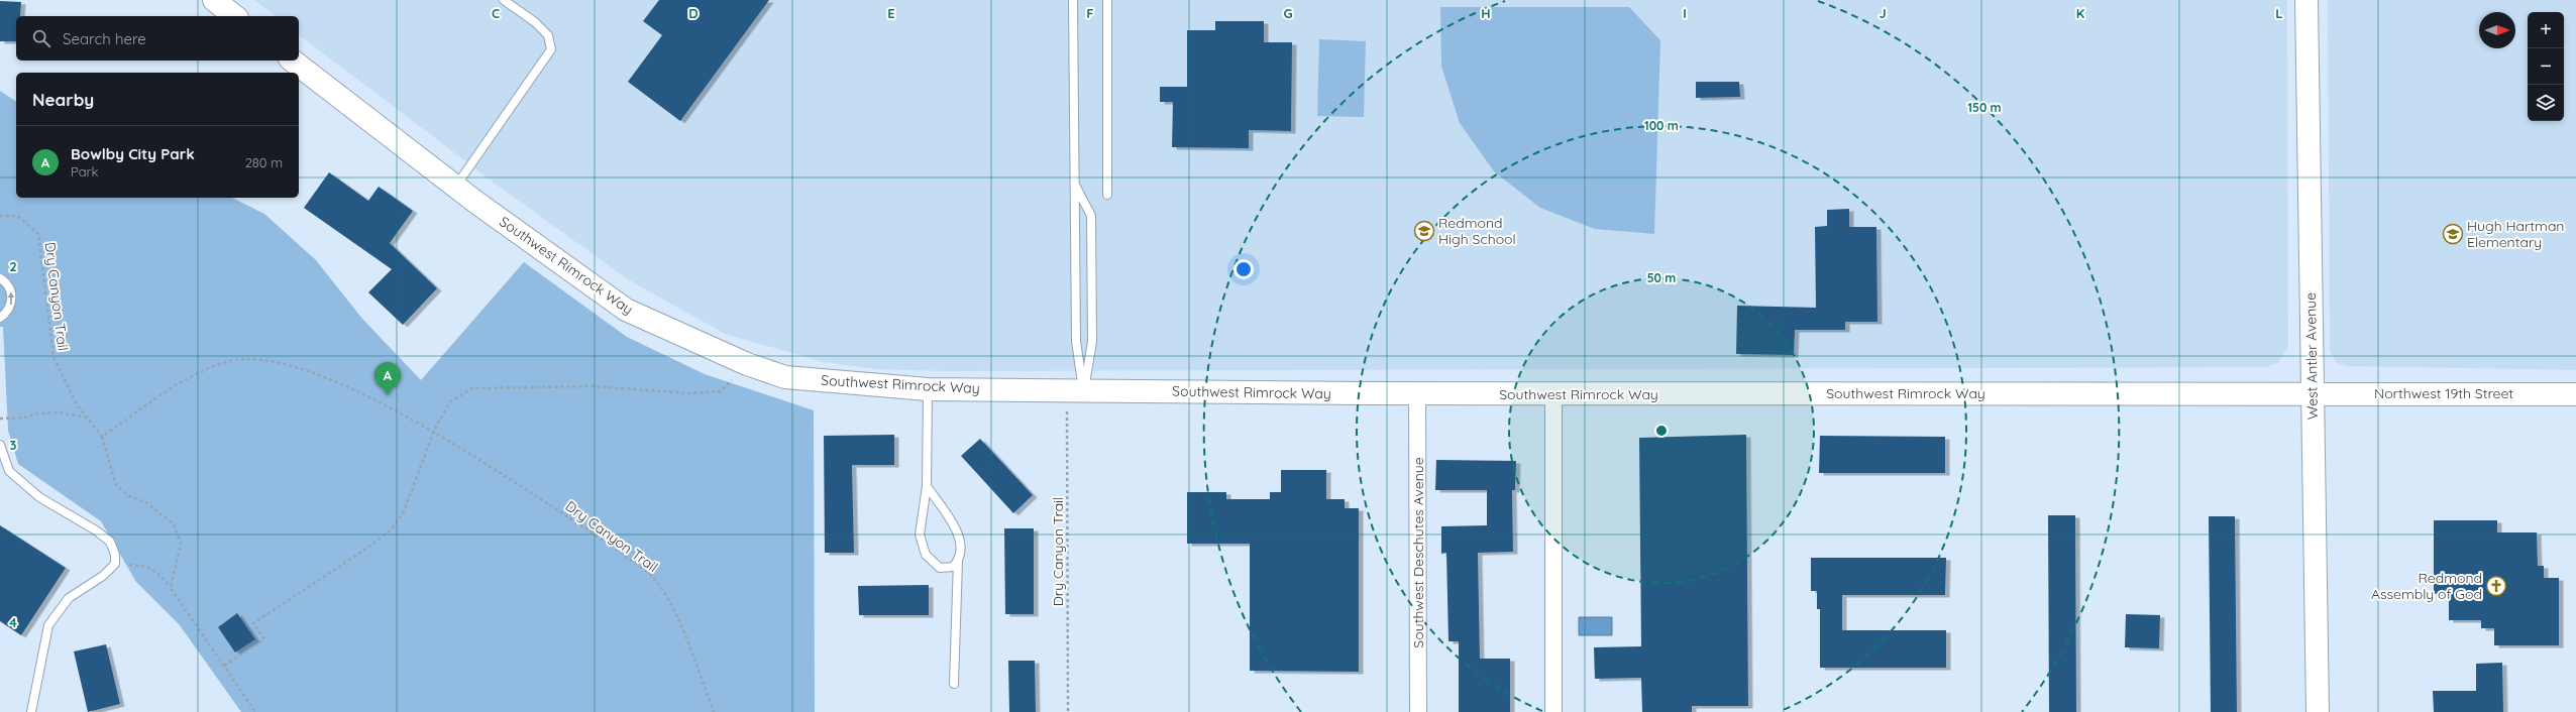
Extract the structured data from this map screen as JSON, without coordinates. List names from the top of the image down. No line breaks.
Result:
{"streets":{"main road":["Southwest Rimrock Way","West Antler Avenue","Northwest 19th Street"],"street":["Southwest Deschutes Avenue"],"path":["Dry Canyon Trail"]},"crossings":[["Southwest Rimrock Way","Dry Canyon Trail"],["Southwest Rimrock Way","West Antler Avenue"],["Southwest Rimrock Way","Northwest 19th Street"],["Southwest Rimrock Way","Southwest Deschutes Avenue"],["West Antler Avenue","Northwest 19th Street"]],"places":{"school or university":["Redmond High School","Hugh Hartman Elementary"],"church":["Redmond Assembly of God"]},"north":"right","page":{"map_buttons":["+","−"],"search":"Search here","heading":"Nearby","list":[{"mark":"A","name":"Bowlby City Park","note":"Park","value":"280 m"}],"pins":"A"},"grid":{"columns":["C","D","E","F","G","H","I","J","K","L"],"rows":["2","3","4"]},"rings":["150 m","100 m","50 m"]}
